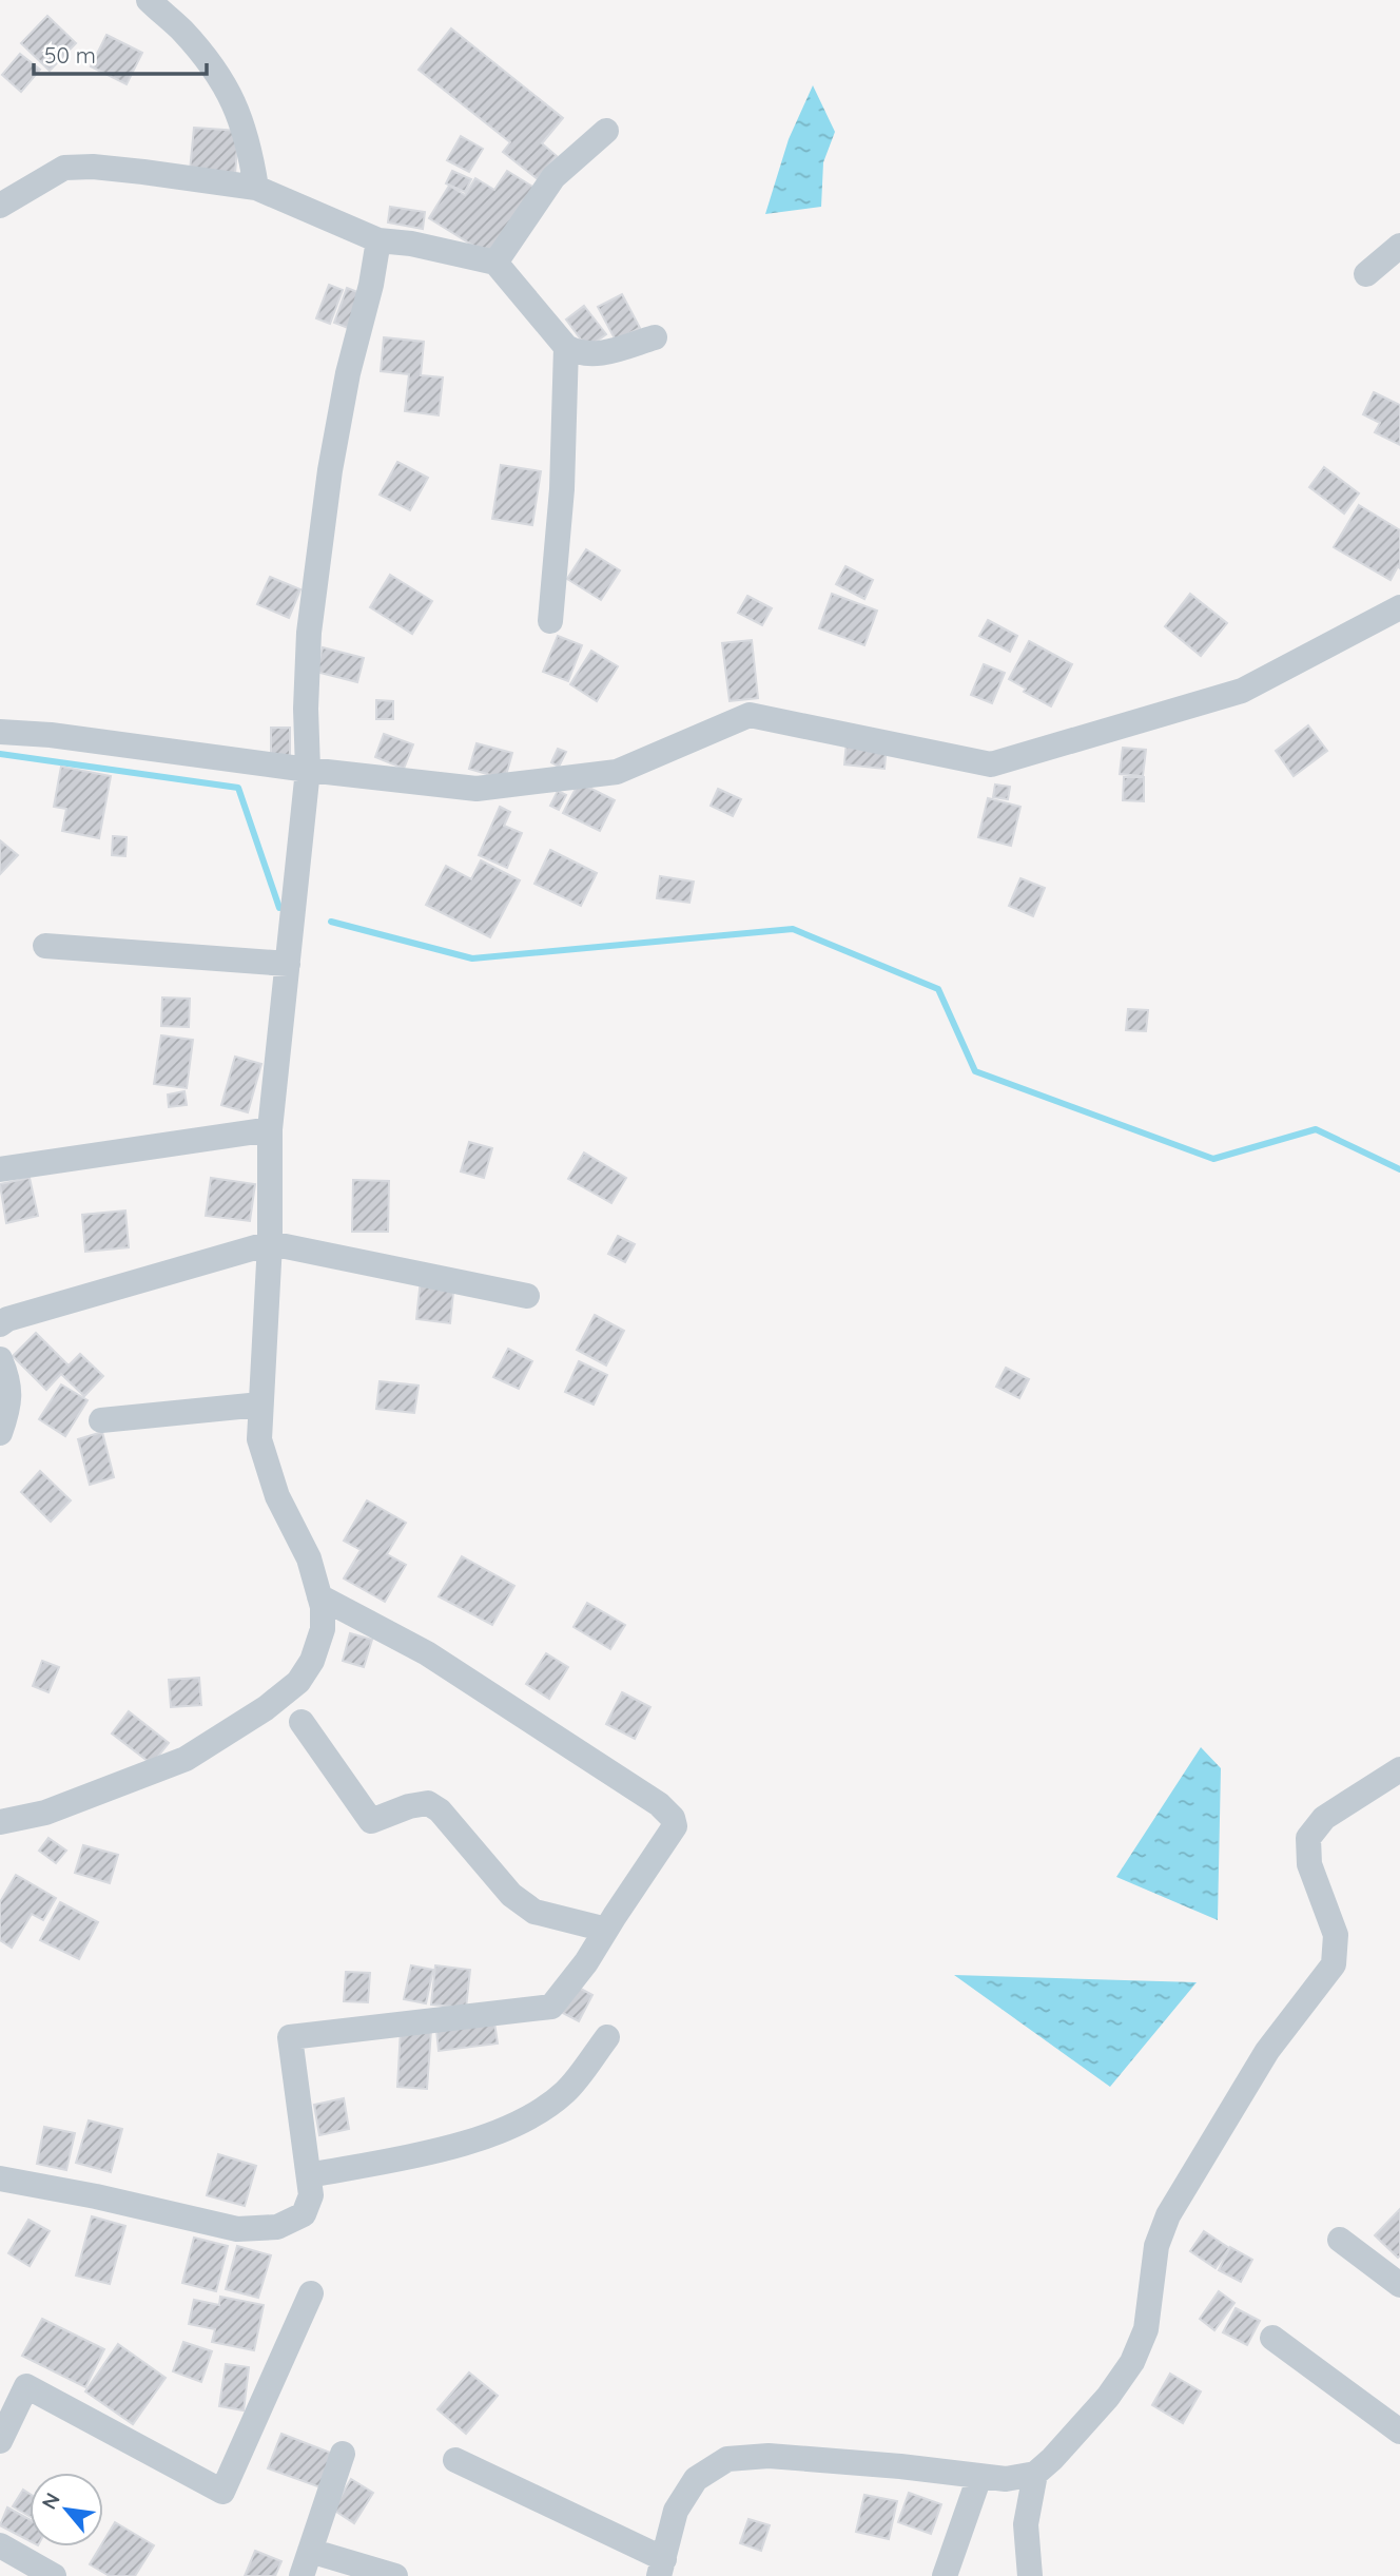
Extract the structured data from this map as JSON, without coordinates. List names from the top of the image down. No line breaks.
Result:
{"scale_bar":"50 m","north":"top left"}
